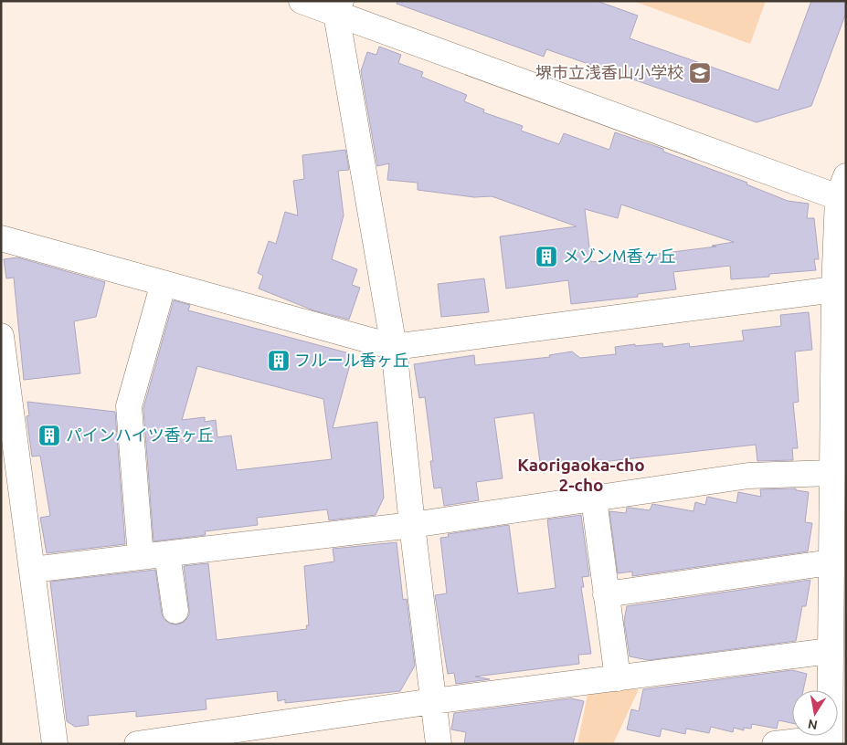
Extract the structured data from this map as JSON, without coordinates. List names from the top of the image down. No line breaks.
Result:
{"districts":["Kaorigaoka-cho 2-cho"],"places":{"school or university":["堺市立浅香山小学校"],"building":["メゾンM香ヶ丘","フルール香ヶ丘","パインハイツ香ヶ丘"]},"north":"bottom"}
